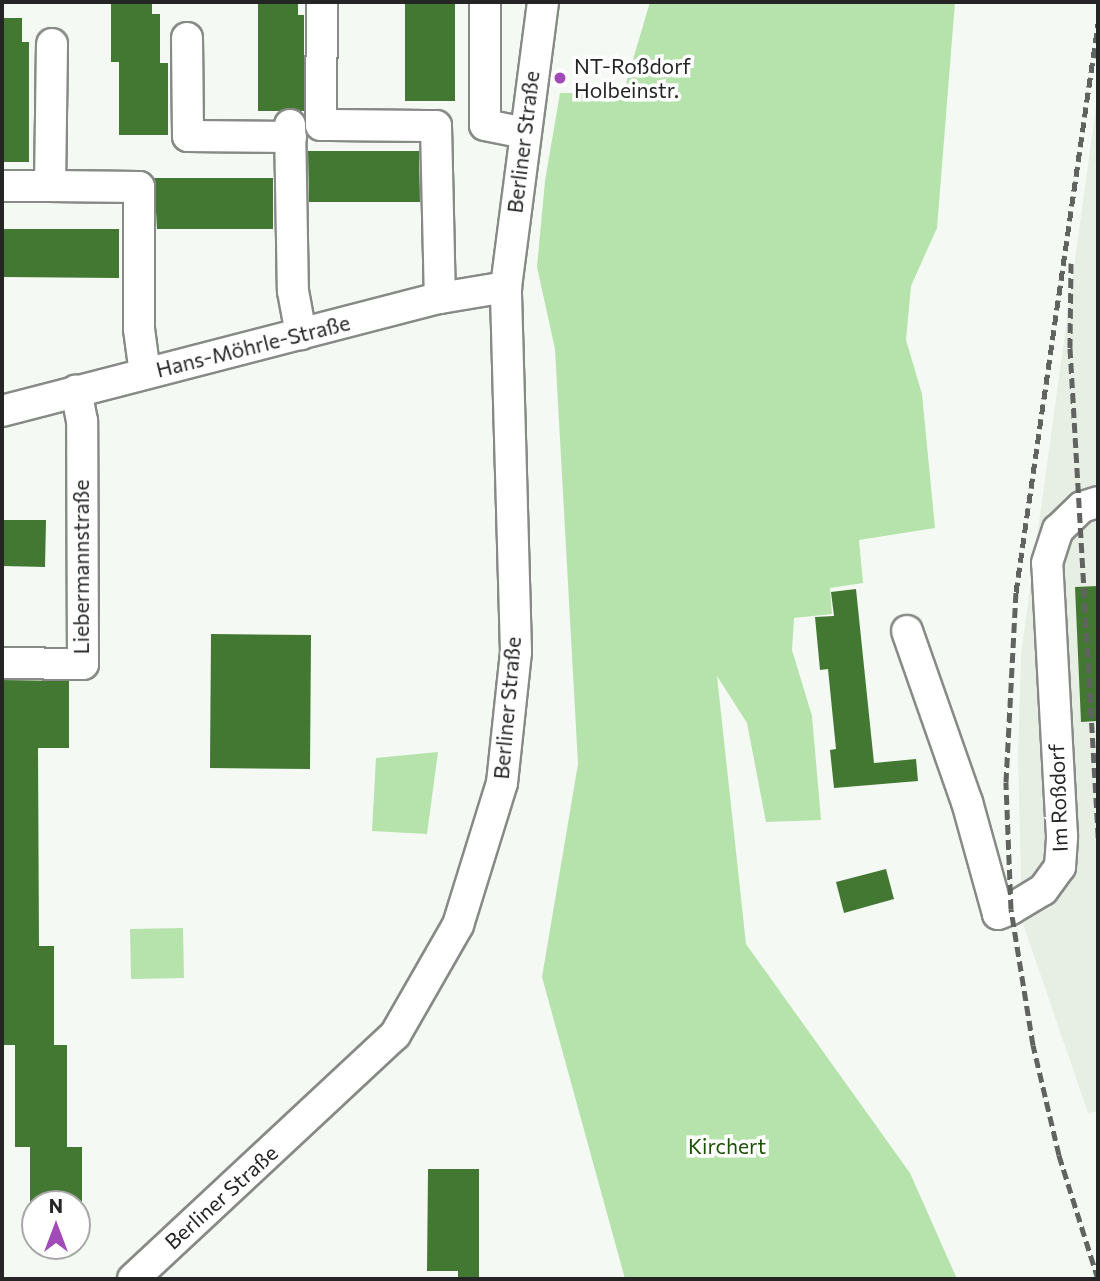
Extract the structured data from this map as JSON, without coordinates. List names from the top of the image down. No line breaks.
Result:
{"streets":{"street":["Berliner Straße","Hans-Möhrle-Straße","Liebermannstraße","Im Roßdorf"]},"crossings":[["Berliner Straße","Hans-Möhrle-Straße"],["Hans-Möhrle-Straße","Liebermannstraße"]],"parks":["Kirchert"],"places":["NT-Roßdorf Holbeinstr."],"north":"top"}
